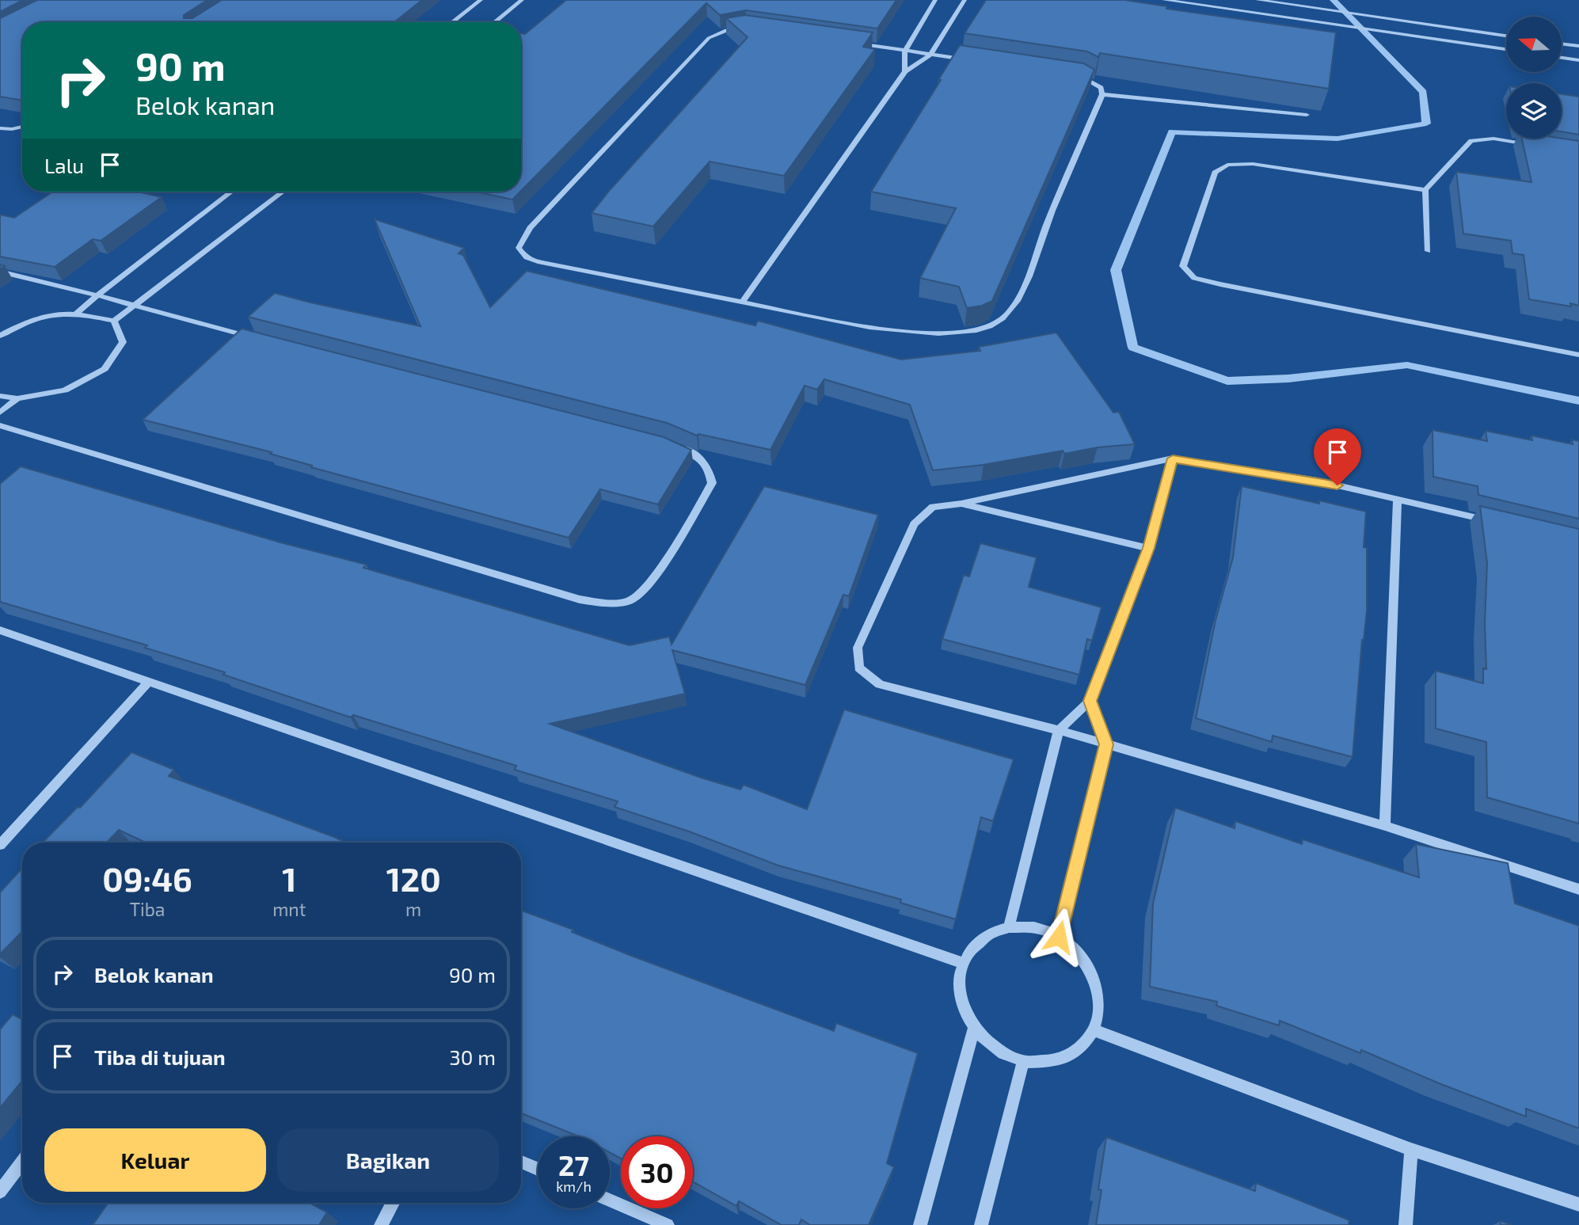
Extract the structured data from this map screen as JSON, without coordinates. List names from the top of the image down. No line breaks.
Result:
{"north":"left","page":{"turn":["90 m","Belok kanan"],"then":"Lalu","eta":["09:46","Tiba","1","mnt","120","m"],"list":[{"name":"Belok kanan","value":"90 m"},{"name":"Tiba di tujuan","value":"30 m"}],"buttons":["Keluar","Bagikan"],"speed":"27 km/h","limit":"30"}}
